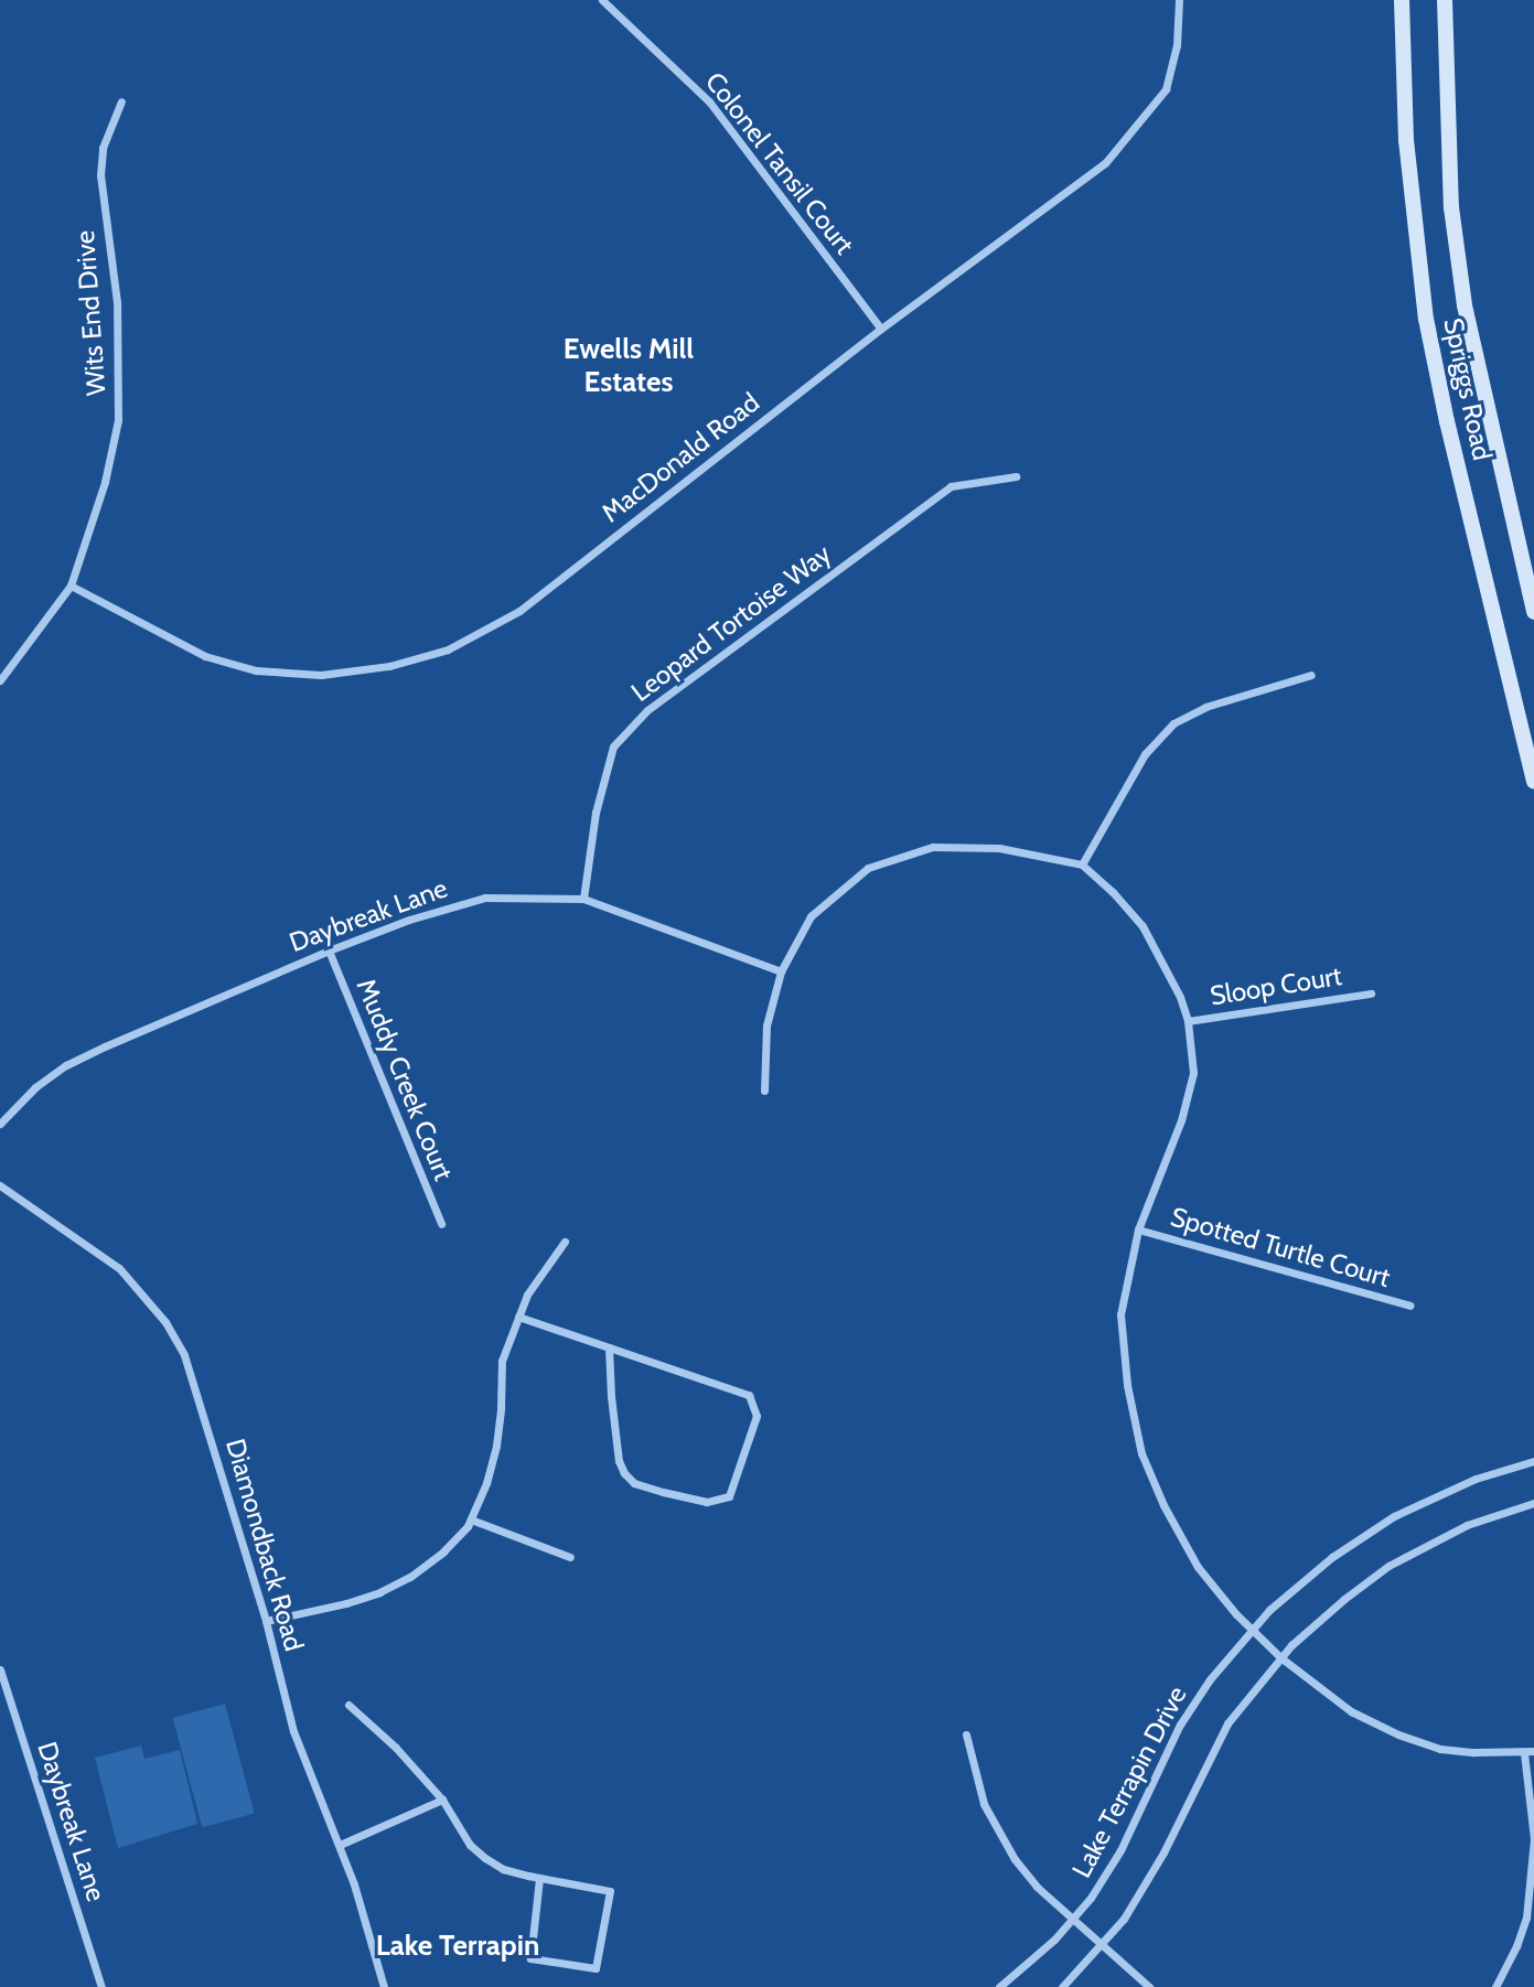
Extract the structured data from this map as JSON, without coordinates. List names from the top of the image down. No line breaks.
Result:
{"streets":{"main road":["Spriggs Road"],"street":["Colonel Tansil Court","Wits End Drive","MacDonald Road","Leopard Tortoise Way","Daybreak Lane","Sloop Court","Muddy Creek Court","Spotted Turtle Court","Diamondback Road","Lake Terrapin Drive"]},"crossings":[["Colonel Tansil Court","MacDonald Road"],["Wits End Drive","MacDonald Road"],["Leopard Tortoise Way","Daybreak Lane"],["Daybreak Lane","Muddy Creek Court"]],"districts":["Ewells Mill Estates","Lake Terrapin"]}
